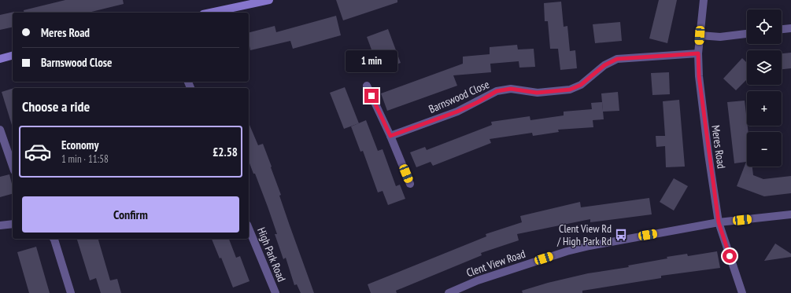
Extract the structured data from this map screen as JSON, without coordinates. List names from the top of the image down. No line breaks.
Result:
{"streets":{"street":["Barnswood Close","Meres Road","High Park Road","Clent View Road"]},"crossings":[["Barnswood Close","Meres Road"],["Meres Road","Clent View Road"]],"places":{"bus stop":["Clent View Rd / High Park Rd"]},"page":{"map_buttons":["+","−"],"banner":["Meres Road","Barnswood Close"],"bubble":"1 min","heading":"Choose a ride","list":[{"name":"Economy","note":"1 min · 11:58","value":"£2.58"}],"buttons":"Confirm"}}
